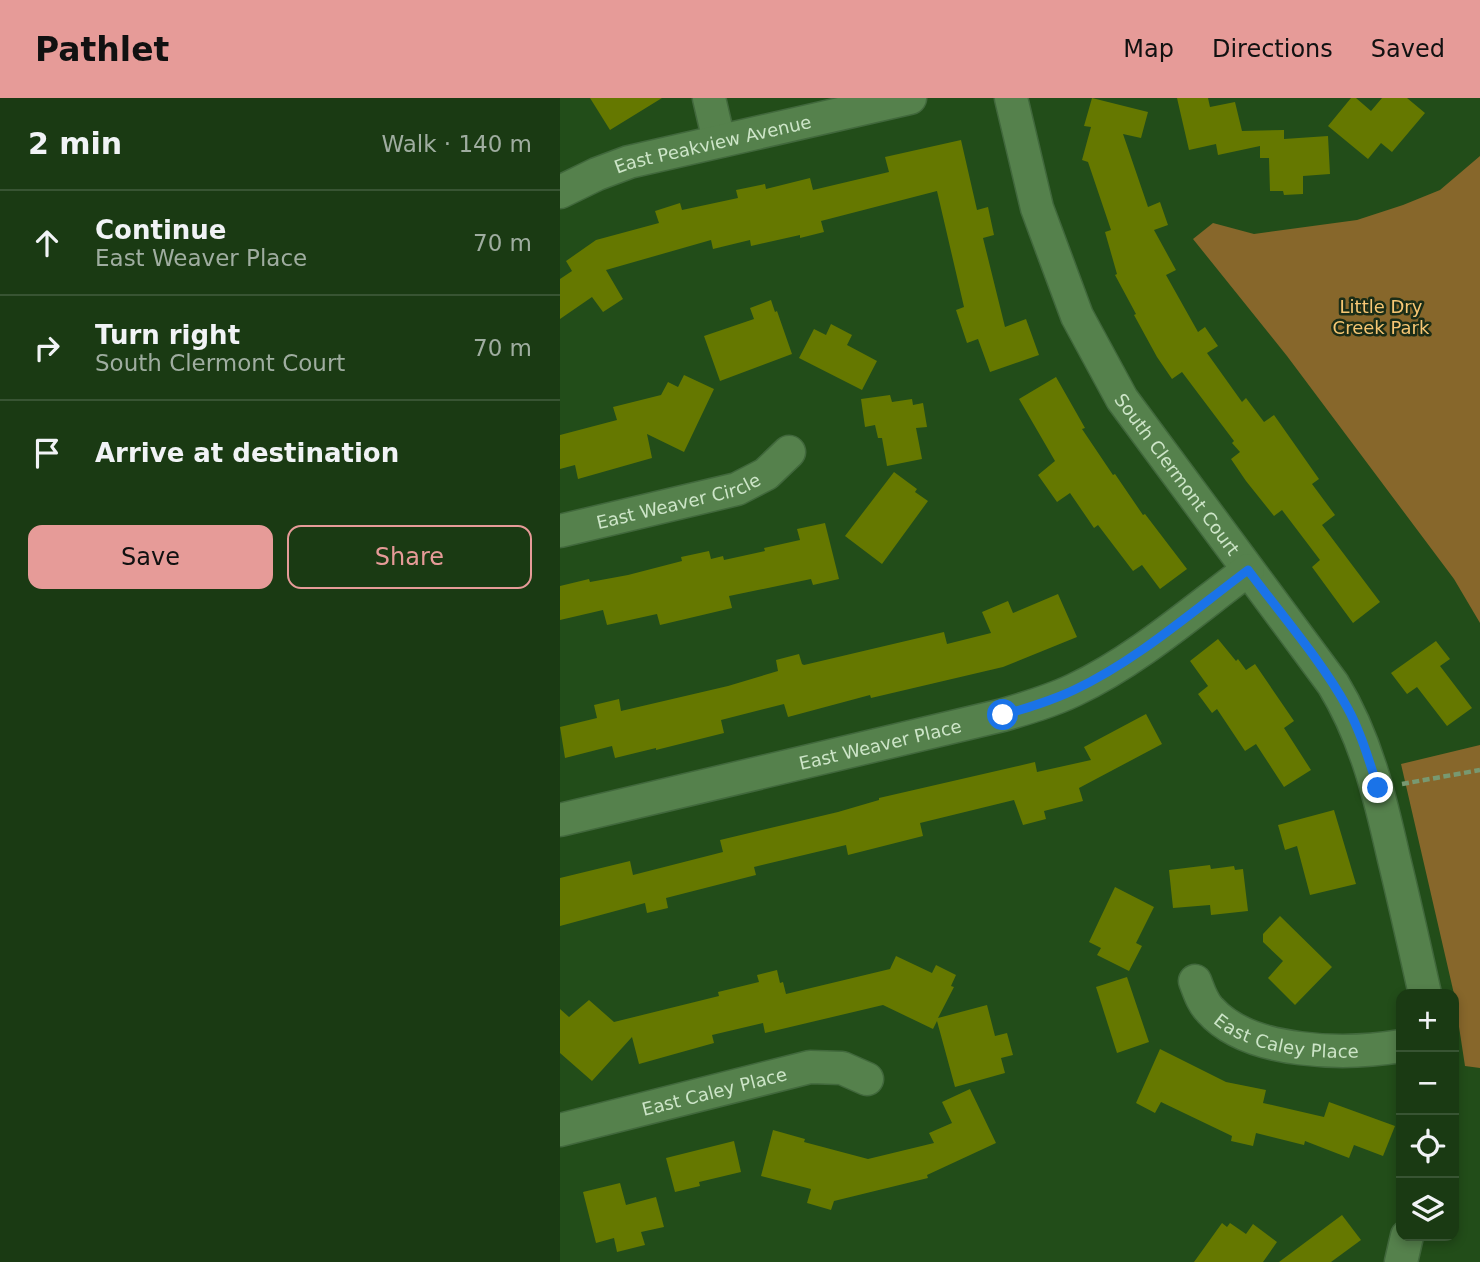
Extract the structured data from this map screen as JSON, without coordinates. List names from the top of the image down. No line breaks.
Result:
{"streets":{"street":["East Peakview Avenue","South Clermont Court","East Weaver Circle","East Weaver Place","East Caley Place"]},"crossings":[["South Clermont Court","East Weaver Place"]],"parks":["Little Dry Creek Park"],"page":{"header":"Pathlet","nav":["Map","Directions","Saved"],"heading":["2 min","Walk · 140 m"],"list":[["Continue","East Weaver Place","70 m"],["Turn right","South Clermont Court","70 m"],"Arrive at destination"],"buttons":["Save","Share"],"map_buttons":["+","−"]}}
